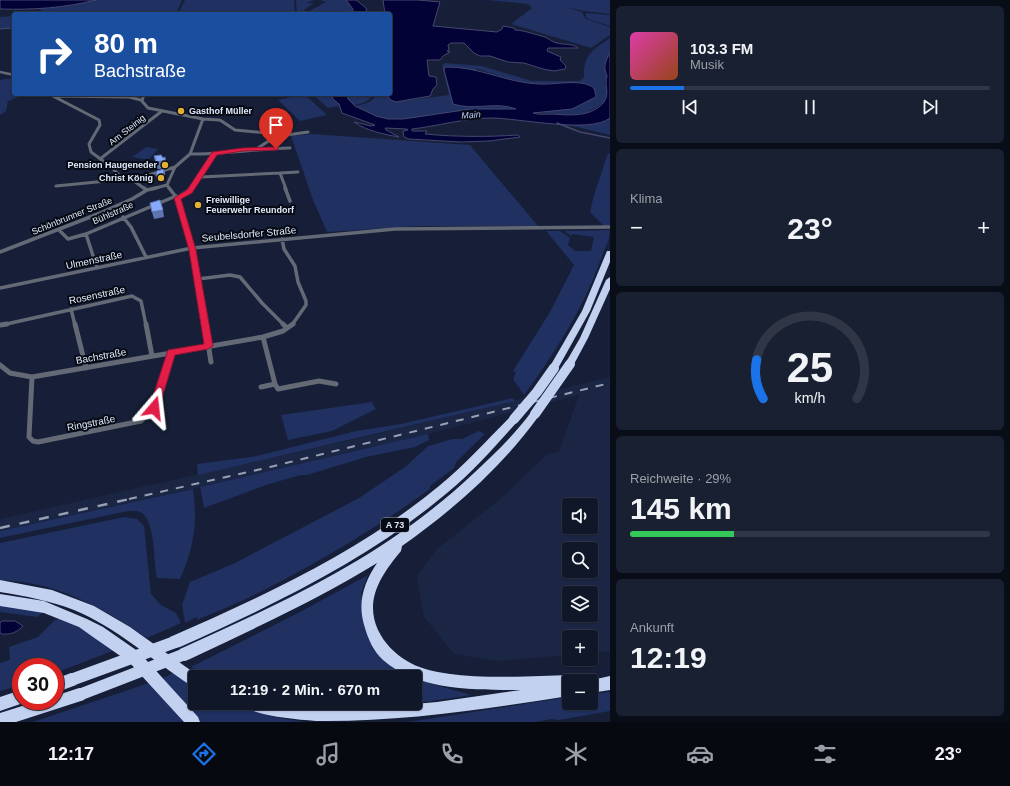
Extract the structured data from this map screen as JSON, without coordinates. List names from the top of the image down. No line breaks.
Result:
{"streets":{"highway":["A 73"],"street":["Am Steinig","Bühlstraße","Schönbrunner Straße","Seubelsdorfer Straße","Ulmenstraße","Rosenstraße","Bachstraße","Ringstraße"]},"crossings":[["Bühlstraße","Schönbrunner Straße"],["Seubelsdorfer Straße","Ulmenstraße"],["Rosenstraße","Bachstraße"],["Bachstraße","Ringstraße"]],"water":["Main"],"places":["Gasthof Müller","Pension Haugeneder","Christ König","Freiwillige Feuerwehr Reundorf"],"page":{"turn":["80 m","Bachstraße"],"song":["103.3 FM","Musik"],"tile":["Klima",["Reichweite · 29%","145 km"],["Ankunft","12:19"]],"heat":["−","23°","+"],"map_buttons":["+","−"],"limit":"30","trip":"12:19 · 2 Min. · 670 m","tabs":["12:17","23°"],"gauge":["25","km/h"]}}
